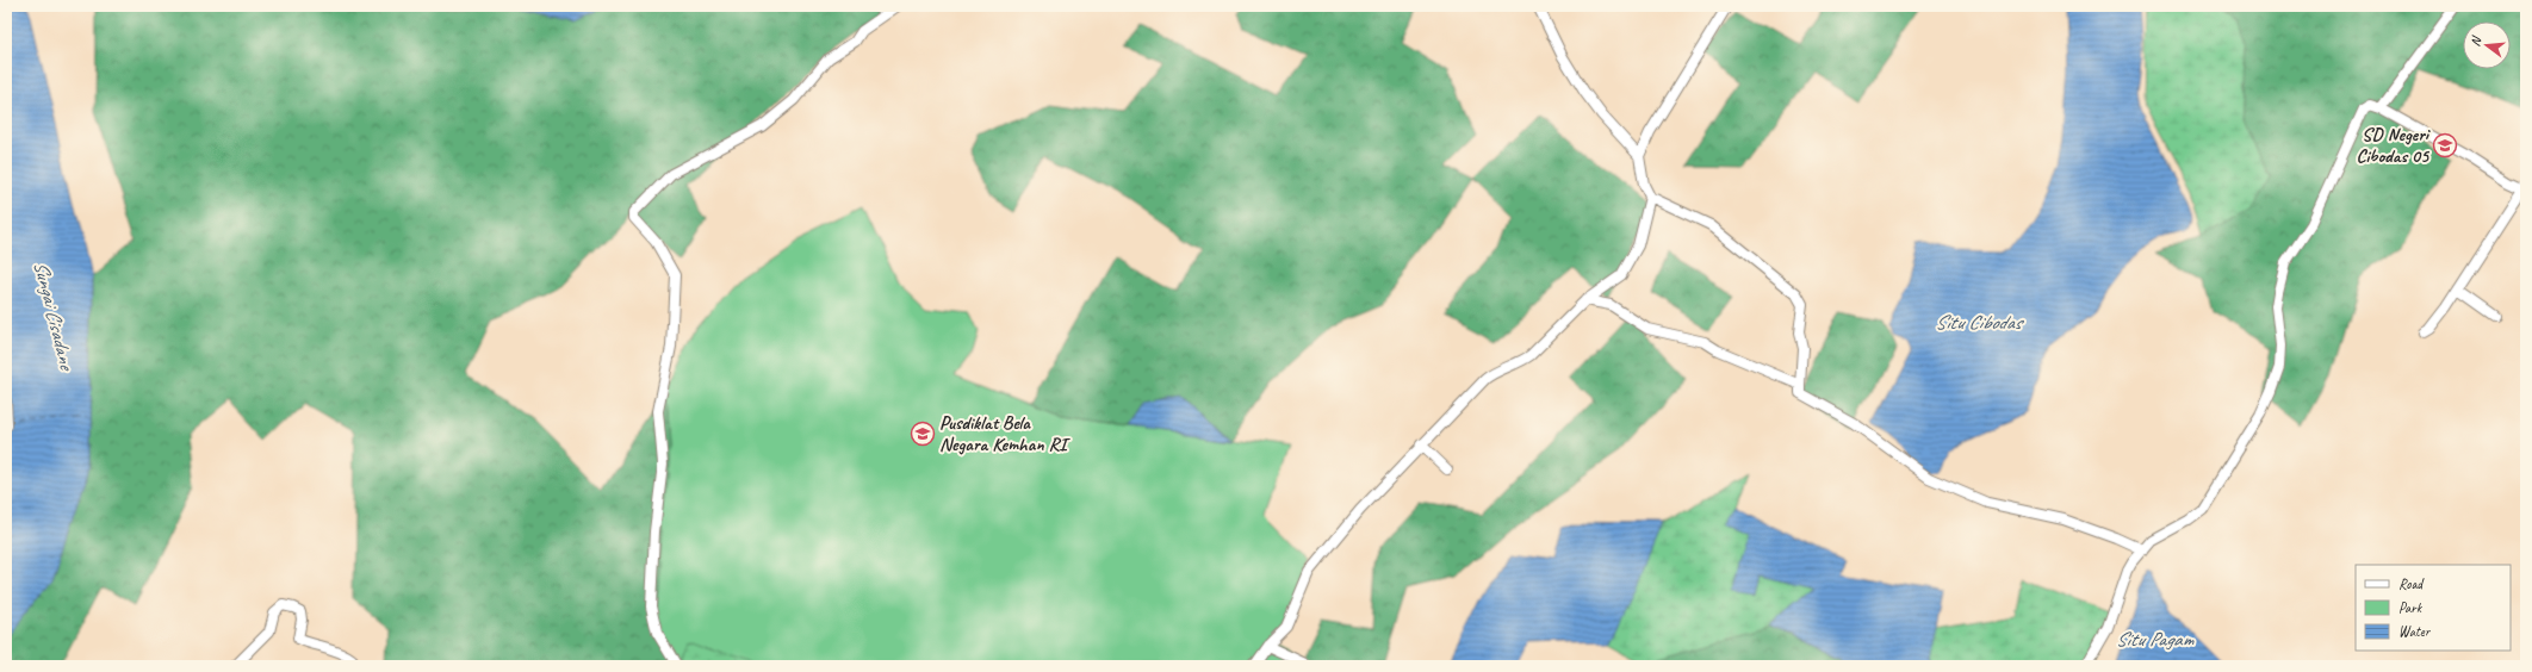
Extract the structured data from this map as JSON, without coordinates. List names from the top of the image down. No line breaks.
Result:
{"water":["Sungai Cisadane","Situ Cibodas","Situ Pagam"],"places":{"school or university":["SD Negeri Cibodas 05","Pusdiklat Bela Negara Kemhan RI"]},"legend":["Road","Park","Water"],"north":"left"}
